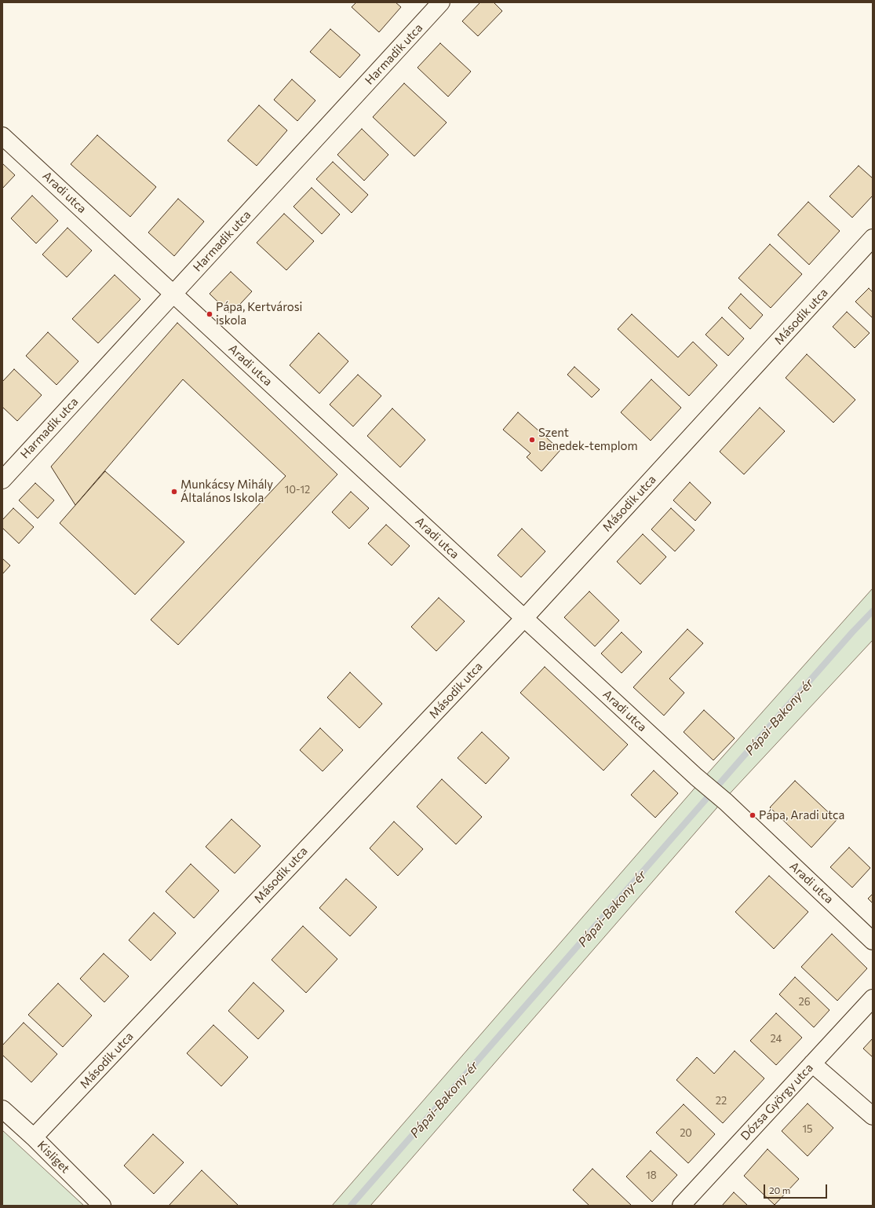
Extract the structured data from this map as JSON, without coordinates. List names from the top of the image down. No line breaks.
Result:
{"streets":{"street":["Harmadik utca","Aradi utca","Második utca","Dózsa György utca","Kisliget"]},"crossings":[["Harmadik utca","Aradi utca"],["Aradi utca","Második utca"],["Második utca","Kisliget"]],"water":["Pápai-Bakony-ér"],"places":["Pápa, Kertvárosi iskola","Szent Benedek-templom","Munkácsy Mihály Általános Iskola","Pápa, Aradi utca"],"house_numbers":["10-12","26","24","22","15","20","18"],"scale_bar":"20 m"}
